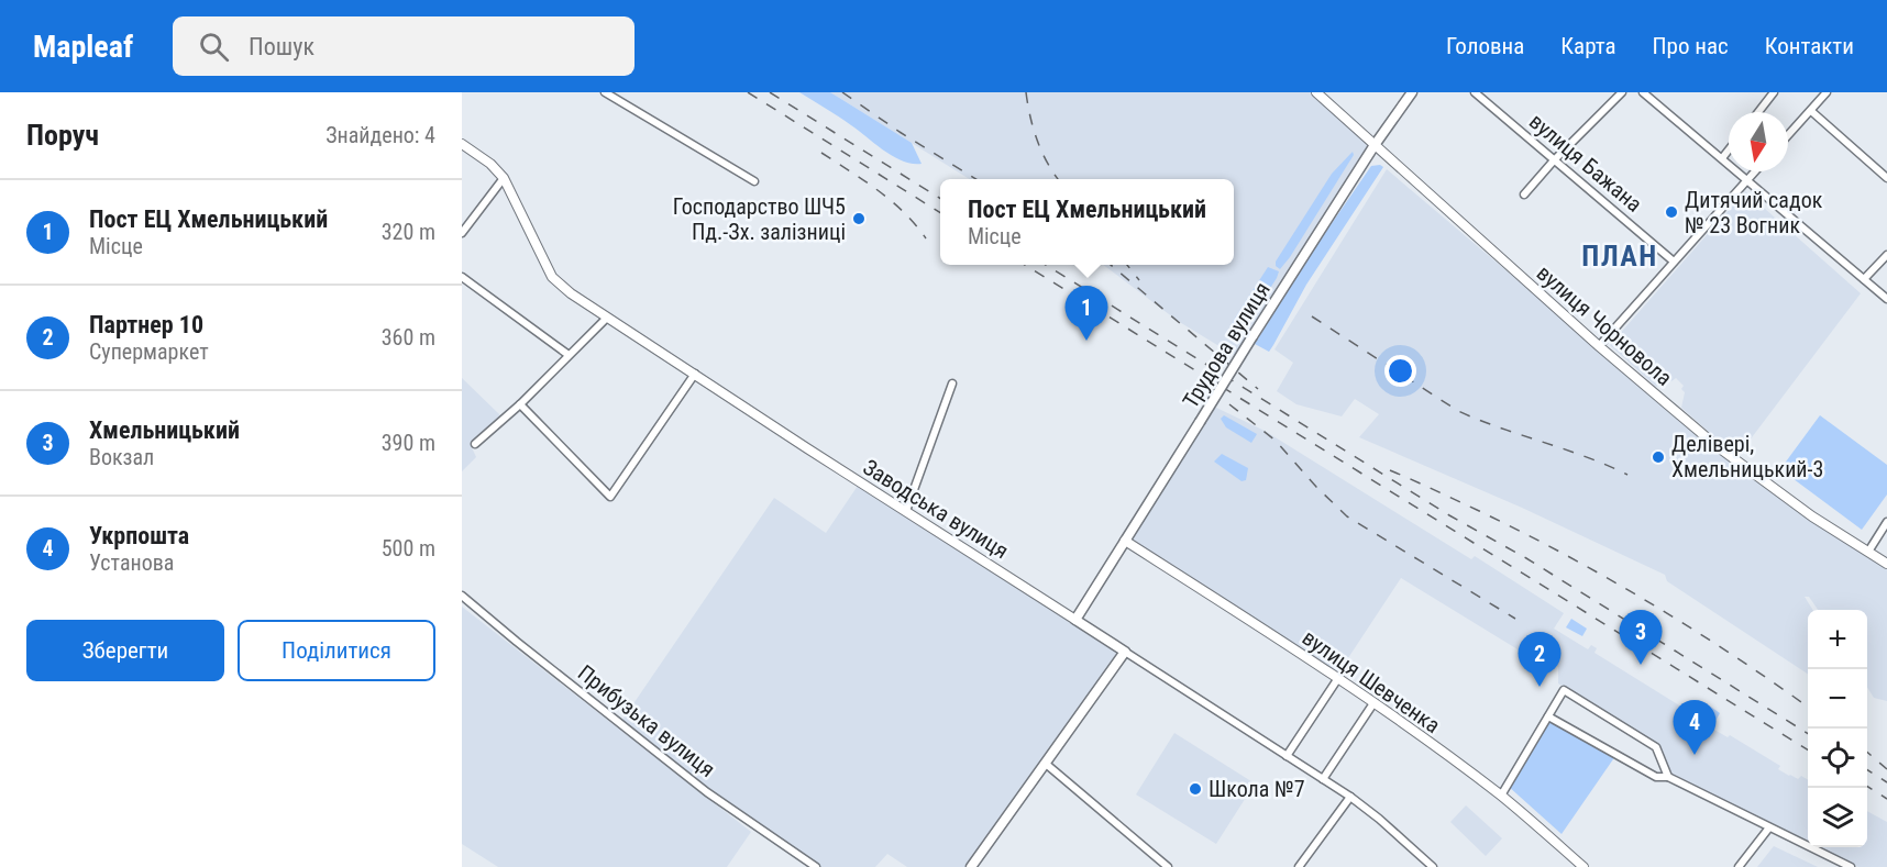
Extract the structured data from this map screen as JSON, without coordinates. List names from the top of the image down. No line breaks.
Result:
{"streets":{"main road":["Трудова вулиця","Заводська вулиця"],"street":["вулиця Бажана","вулиця Чорновола","вулиця Шевченка","Прибузька вулиця"]},"crossings":[["вулиця Чорновола","Трудова вулиця"],["Трудова вулиця","Заводська вулиця"],["Трудова вулиця","вулиця Шевченка"]],"districts":["ПЛАН"],"places":["Дитячий садок № 23 Вогник","Господарство ШЧ5 Пд.-Зх. залізниці","Делівері, Хмельницький-3","Школа №7"],"north":"bottom","page":{"header":"Mapleaf","search":"Пошук","nav":["Головна","Карта","Про нас","Контакти"],"heading":["Поруч","Знайдено: 4"],"list":[{"mark":"1","name":"Пост ЕЦ Хмельницький","note":"Місце","value":"320 m"},{"mark":"2","name":"Партнер 10","note":"Супермаркет","value":"360 m"},{"mark":"3","name":"Хмельницький","note":"Вокзал","value":"390 m"},{"mark":"4","name":"Укрпошта","note":"Установа","value":"500 m"}],"popup":["Пост ЕЦ Хмельницький","Місце"],"pins":["1","3","2","4"],"buttons":["Зберегти","Поділитися"],"map_buttons":["+","−"]}}
